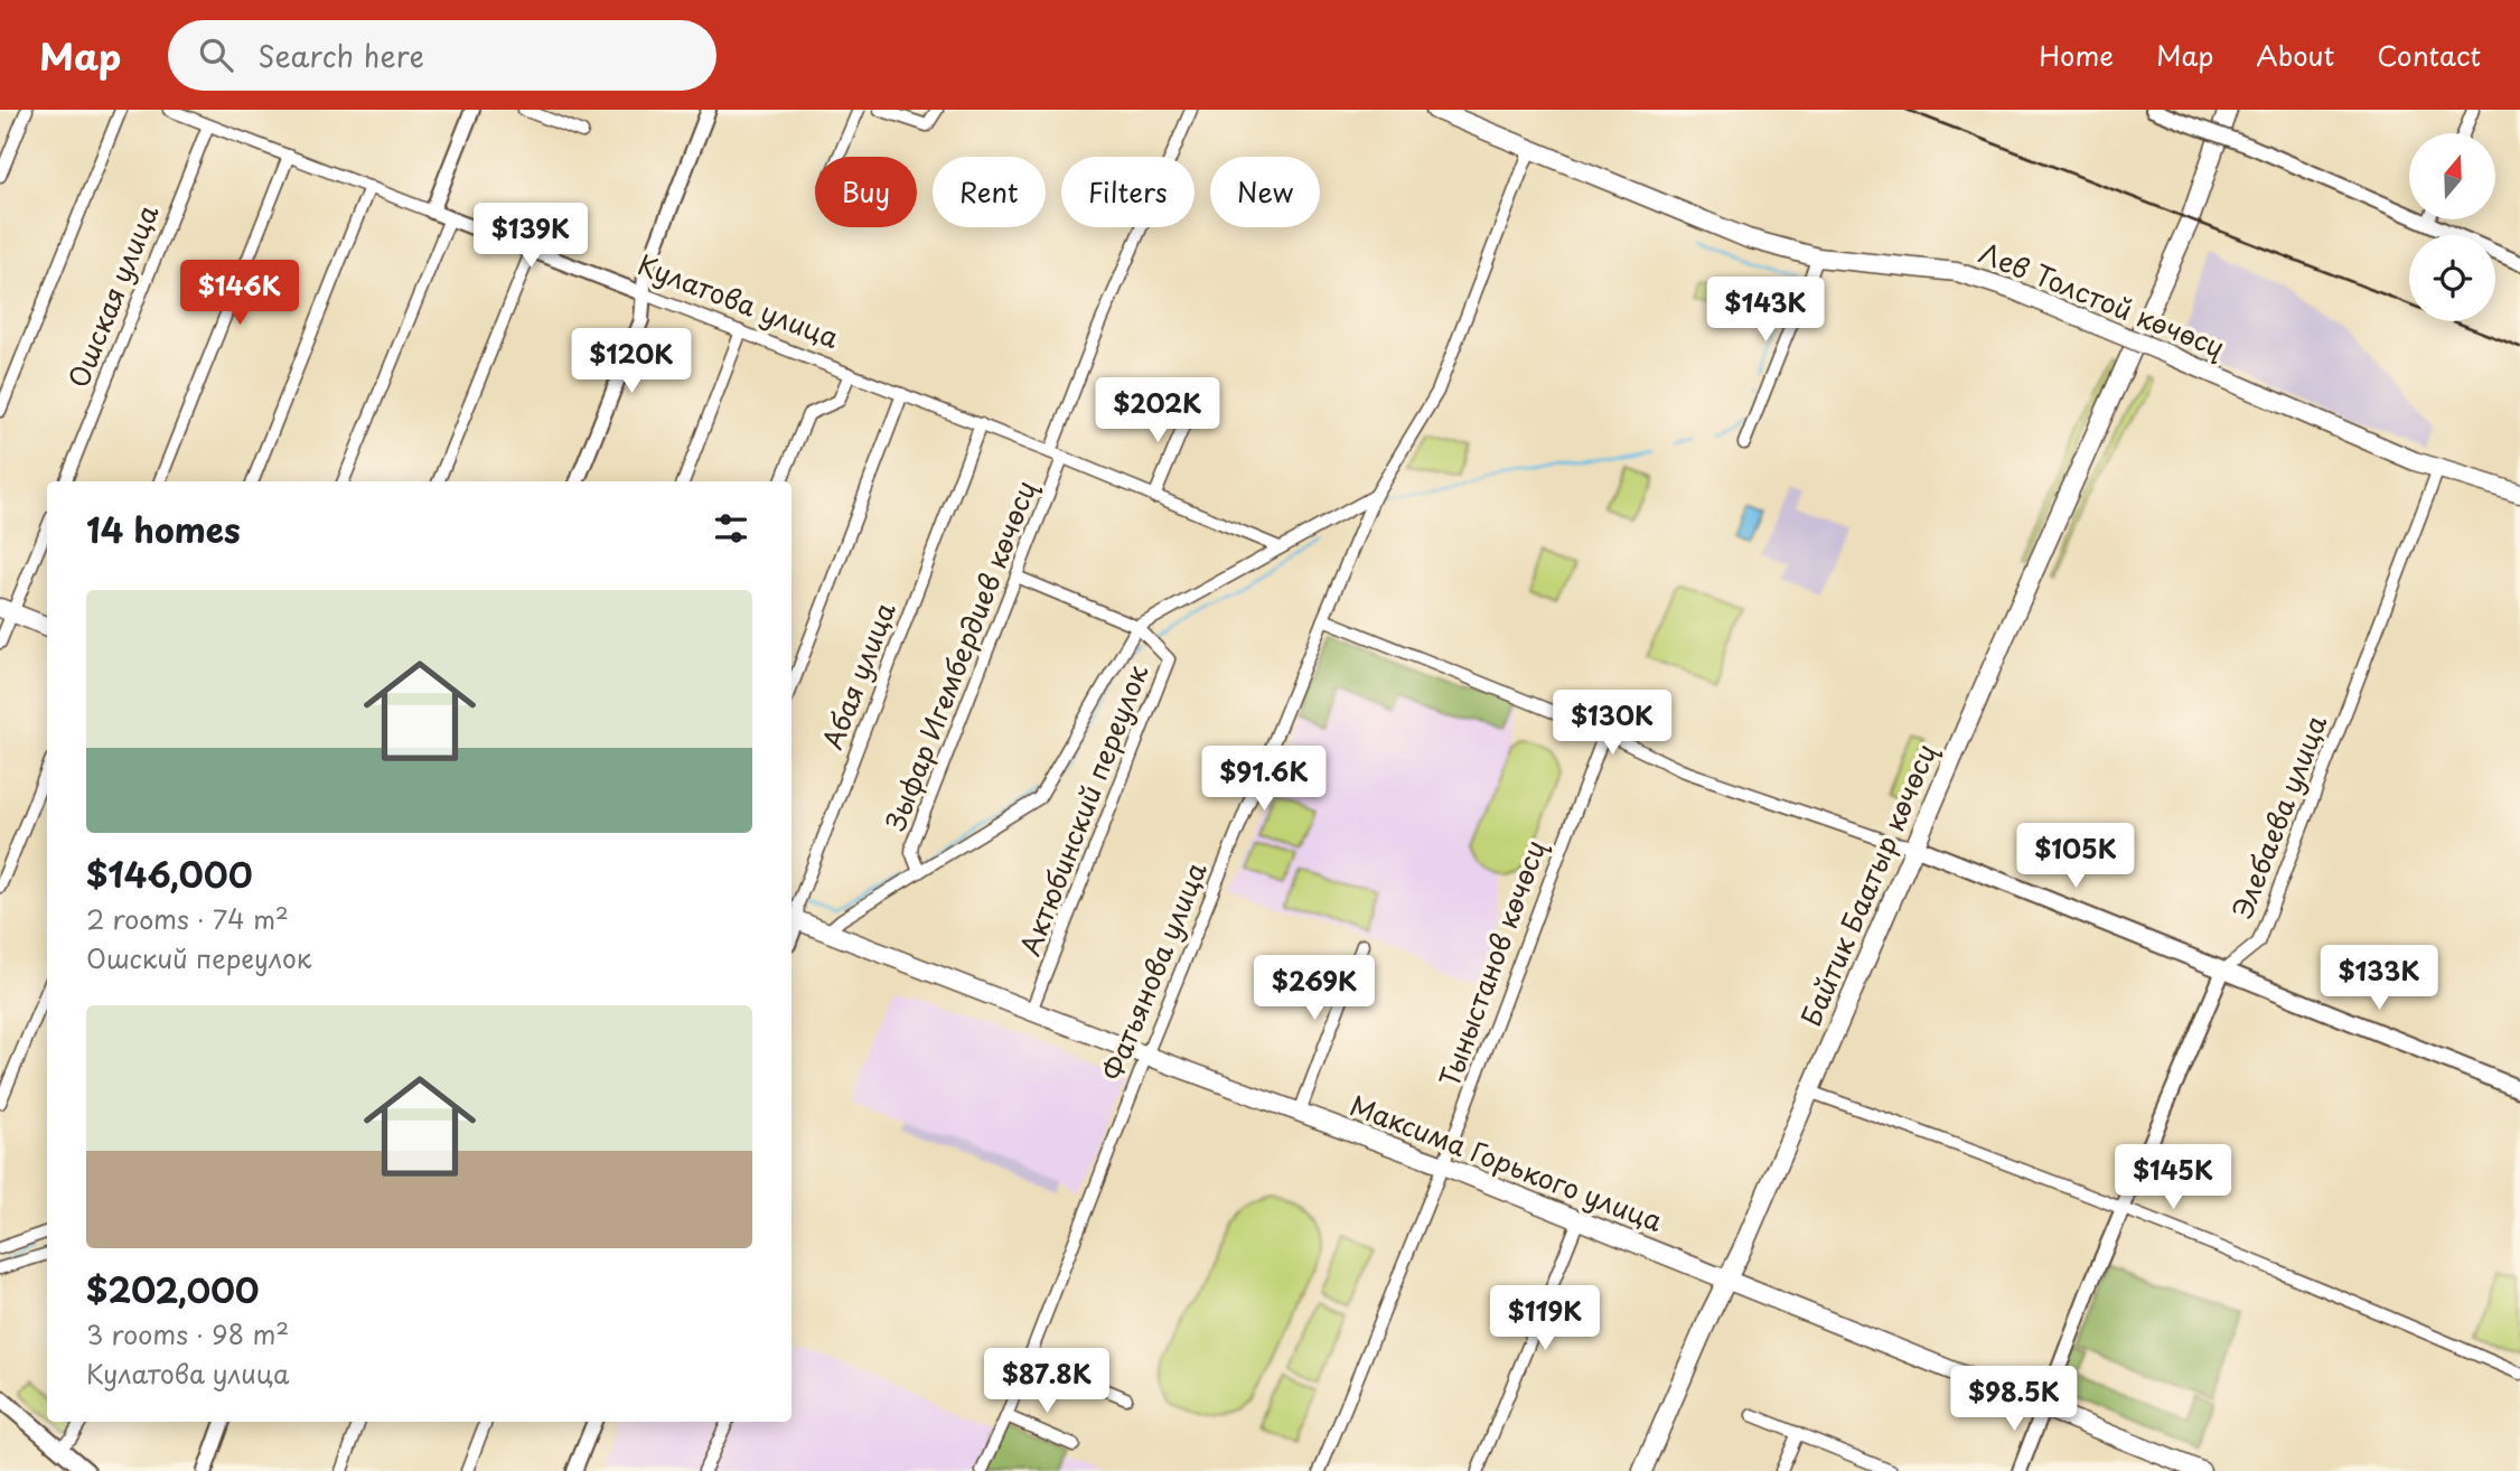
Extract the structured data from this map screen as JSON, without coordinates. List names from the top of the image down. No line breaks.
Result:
{"streets":{"main road":["Лев Толстой көчөсү","Байтик Баатыр көчөсү","Максима Горького улица"],"street":["Ошская улица","Кулатова улица","Зыфар Игембердиев көчөсү","Абая улица","Актюбинский переулок","Элебаева улица","Тыныстанов көчөсү","Фатьянова улица"]},"crossings":[["Ошская улица","Кулатова улица"],["Лев Толстой көчөсү","Элебаева улица"],["Лев Толстой көчөсү","Фатьянова улица"],["Кулатова улица","Зыфар Игембердиев көчөсү"],["Кулатова улица","Абая улица"],["Зыфар Игембердиев көчөсү","Актюбинский переулок"],["Абая улица","Максима Горького улица"],["Актюбинский переулок","Максима Горького улица"],["Элебаева улица","Максима Горького улица"],["Байтик Баатыр көчөсү","Максима Горького улица"],["Тыныстанов көчөсү","Максима Горького улица"],["Фатьянова улица","Максима Горького улица"]],"north":"top","page":{"header":"Map","search":"Search here","nav":["Home","Map","About","Contact"],"chip":["Buy","Rent","Filters","New"],"price":["$139K","$146K","$143K","$120K","$202K","$130K","$91.6K","$105K","$133K","$269K","$145K","$119K","$87.8K","$98.5K"],"heading":"14 homes","list":[{"name":"$146,000","note":"2 rooms · 74 m² · Ошский переулок"},{"name":"$202,000","note":"3 rooms · 98 m² · Кулатова улица"}]}}
